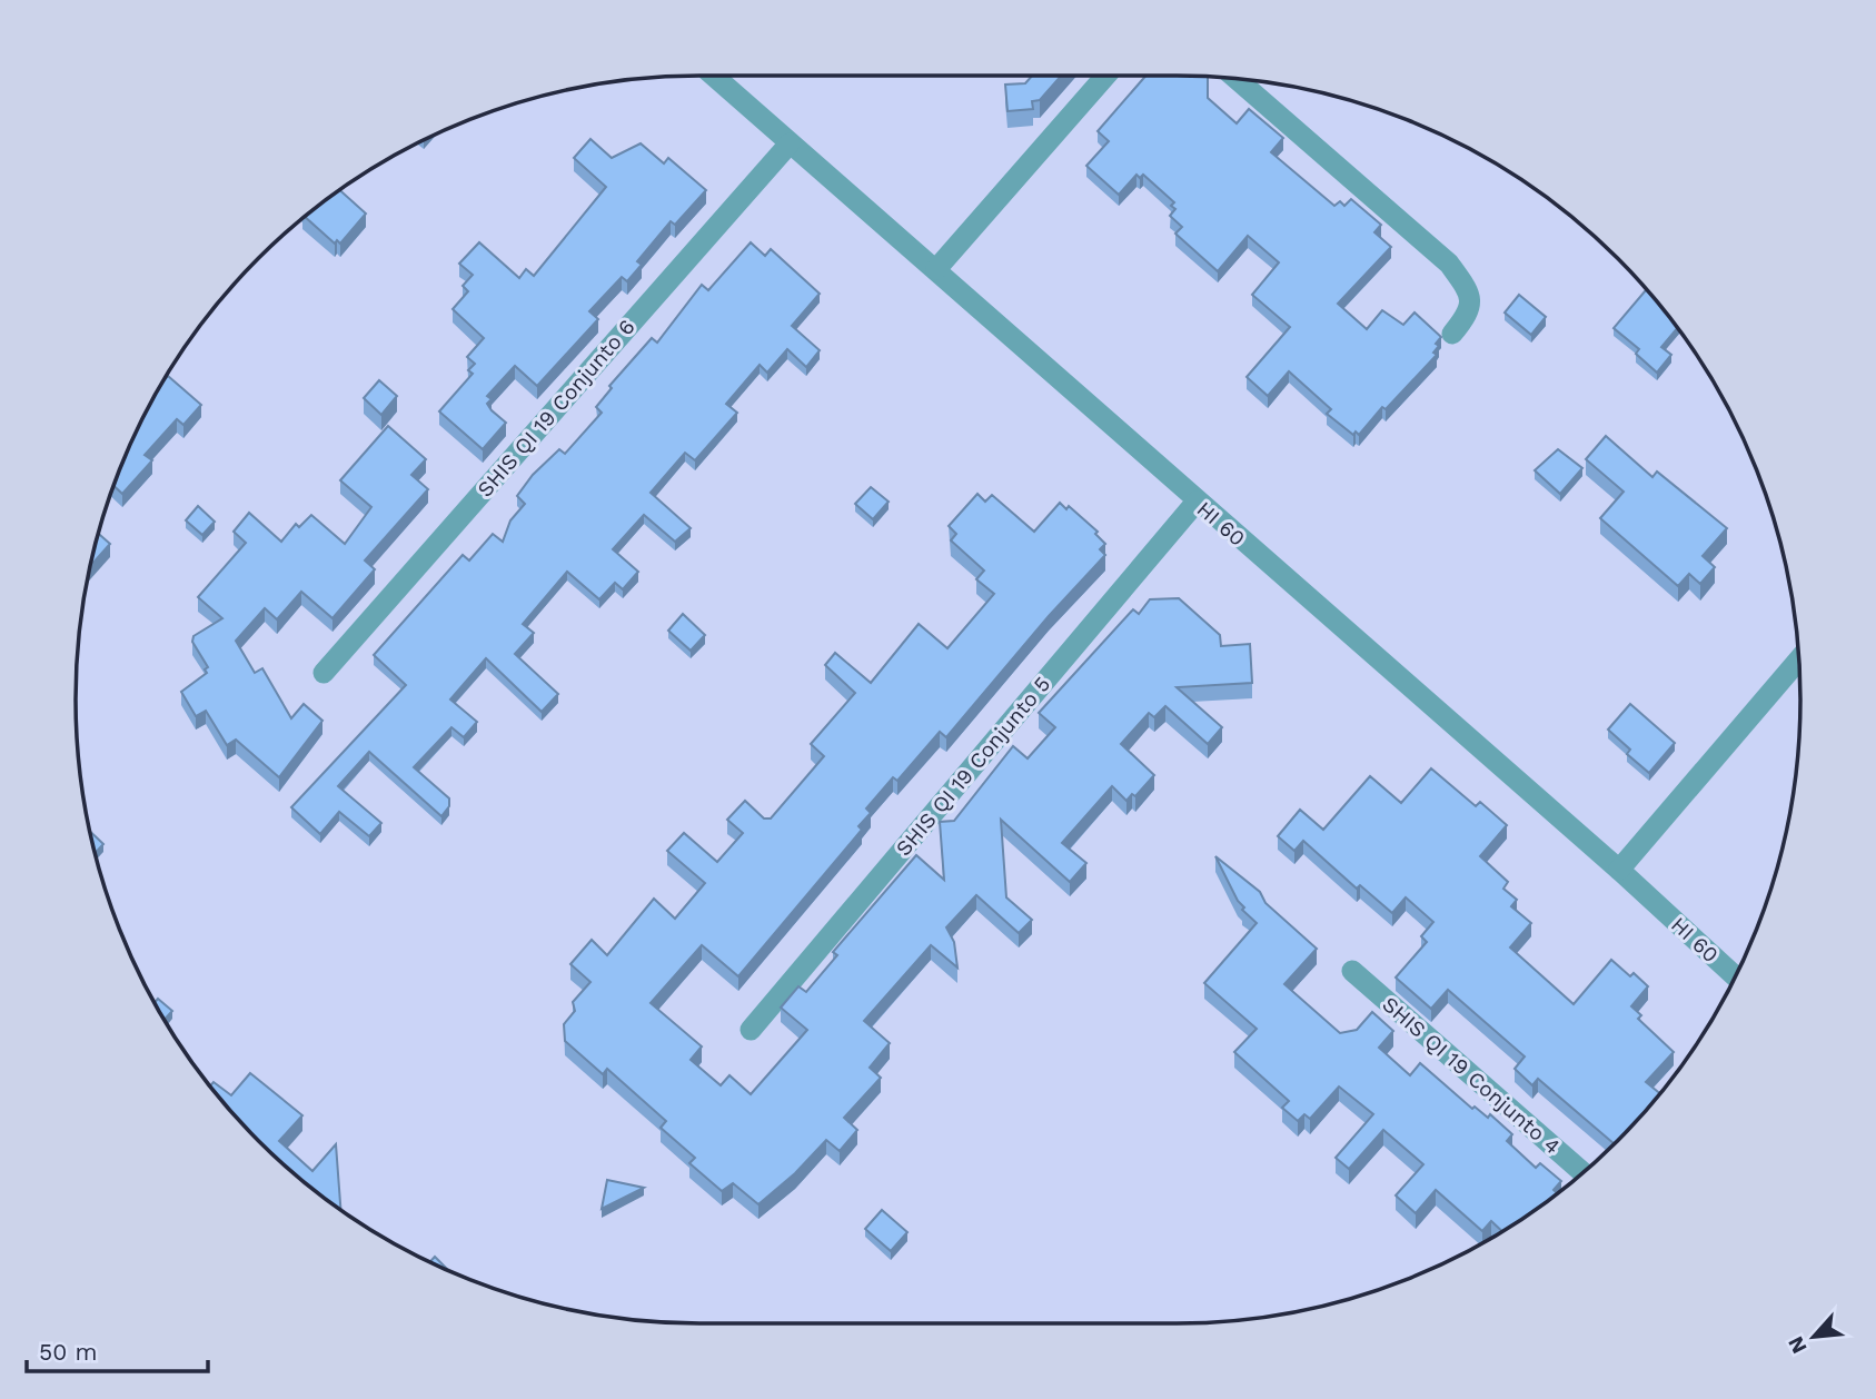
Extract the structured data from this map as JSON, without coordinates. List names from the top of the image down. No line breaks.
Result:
{"streets":{"street":["SHIS QI 19 Conjunto 6","HI 60","SHIS QI 19 Conjunto 5","SHIS QI 19 Conjunto 4"]},"crossings":[["SHIS QI 19 Conjunto 6","HI 60"],["HI 60","SHIS QI 19 Conjunto 5"]],"scale_bar":"50 m","north":"bottom left"}
